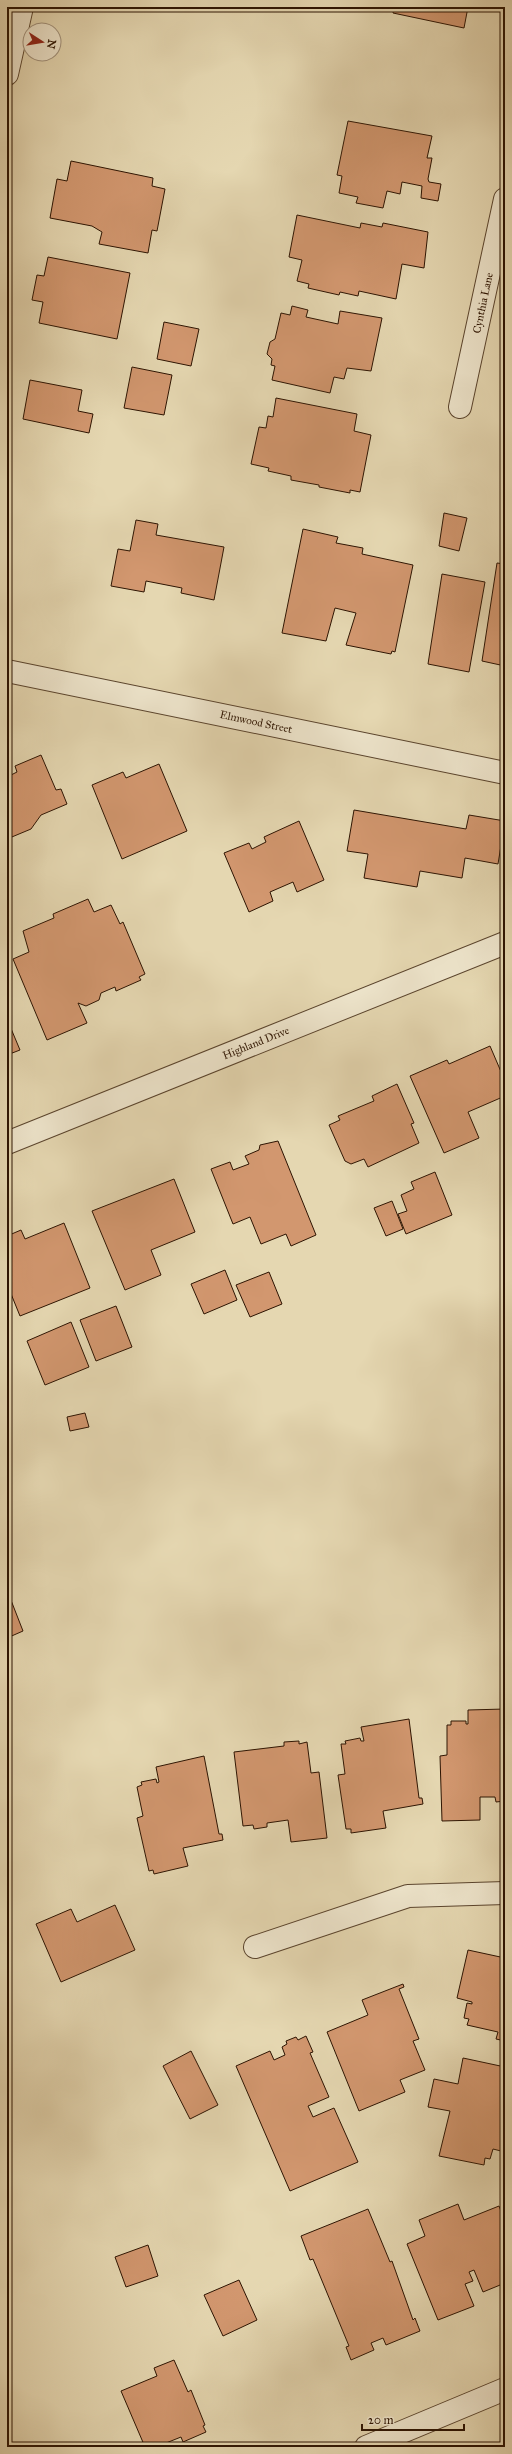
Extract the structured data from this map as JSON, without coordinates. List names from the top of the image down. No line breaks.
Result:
{"streets":{"street":["Cynthia Lane","Elmwood Street","Highland Drive"]},"scale_bar":"20 m","north":"right"}
